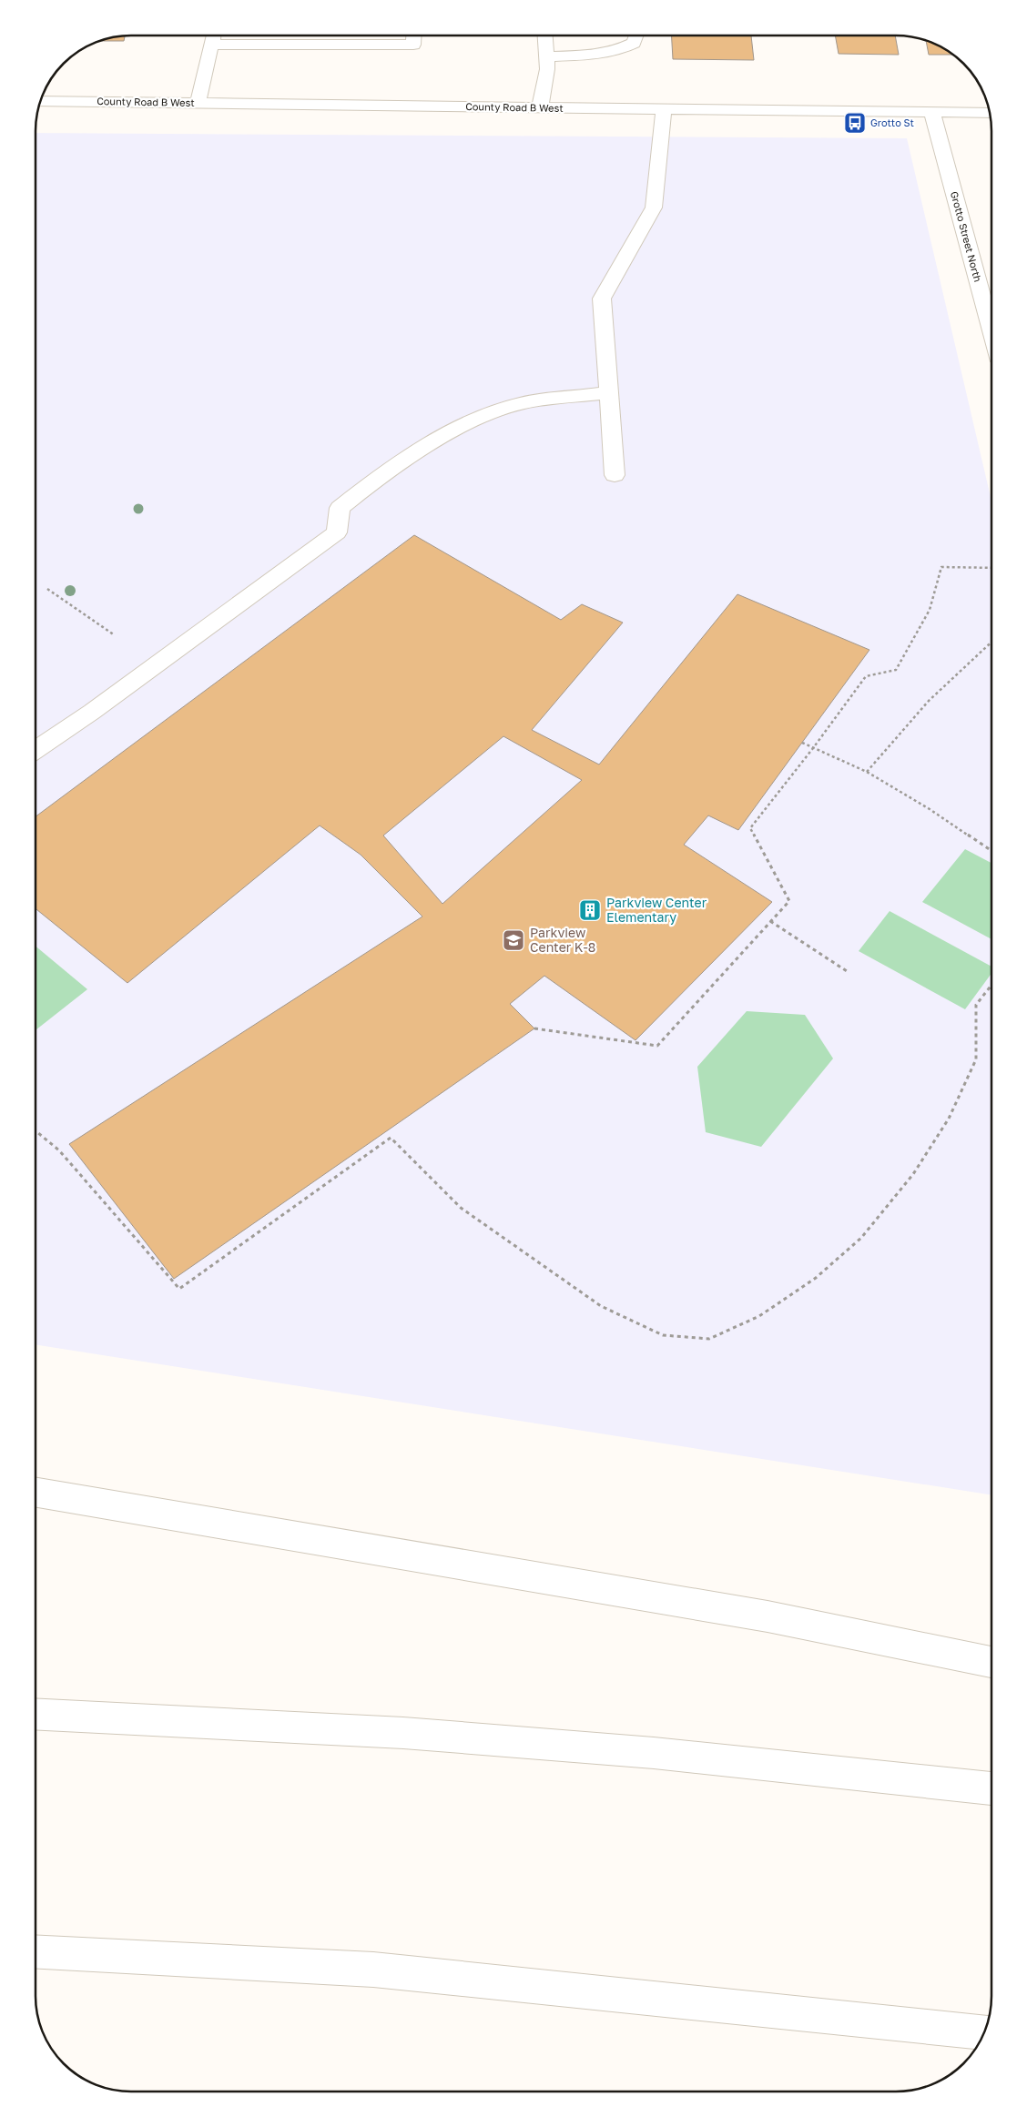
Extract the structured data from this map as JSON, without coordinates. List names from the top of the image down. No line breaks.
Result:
{"streets":{"main road":["County Road B West","Grotto Street North"]},"crossings":[["County Road B West","Grotto Street North"]],"places":{"bus stop":["Grotto St"],"building":["Parkview Center Elementary"],"school or university":["Parkview Center K-8"]}}
